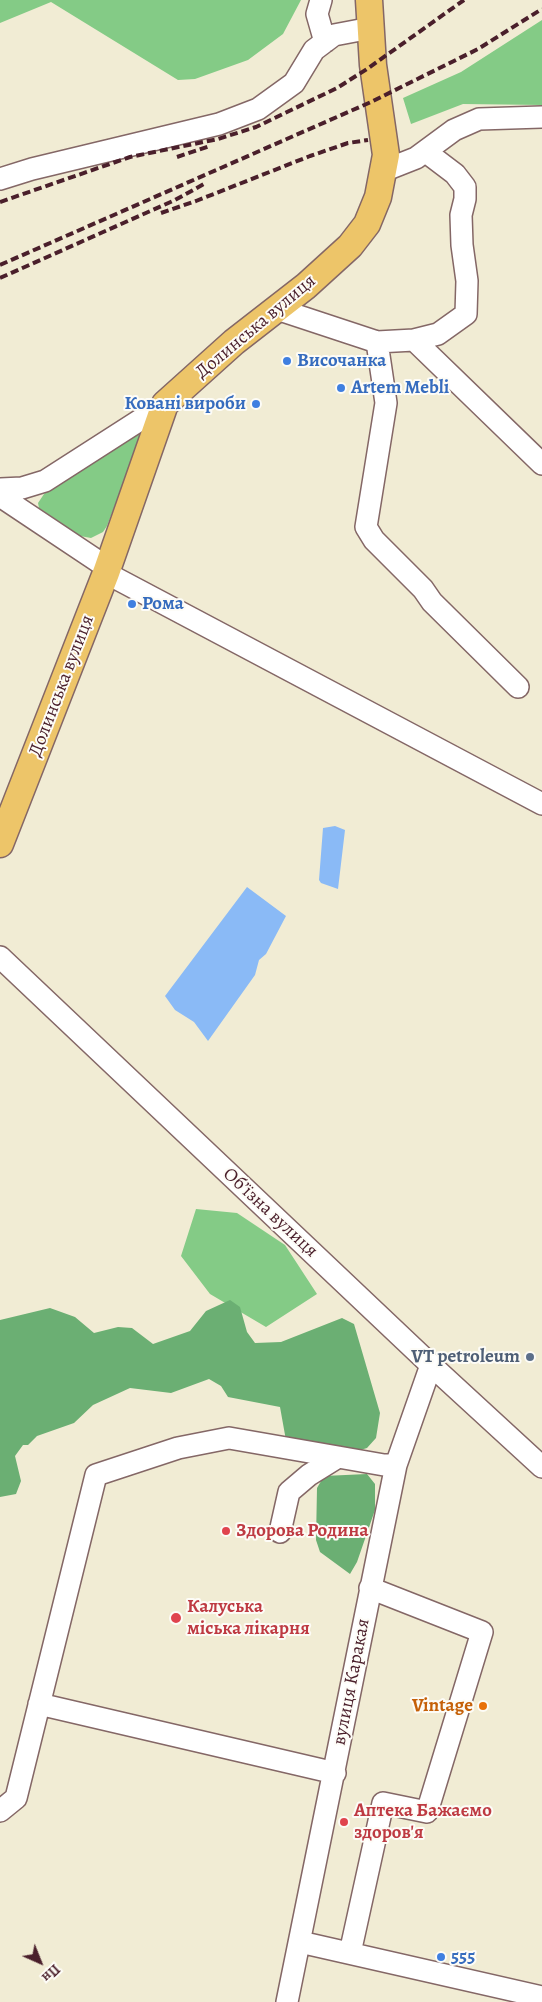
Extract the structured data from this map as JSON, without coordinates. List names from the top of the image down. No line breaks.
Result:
{"streets":{"main road":["Долинська вулиця"],"street":["Обʼїзна вулиця","вулиця Каракая"]},"crossings":[["Обʼїзна вулиця","вулиця Каракая"]],"places":["Височанка","Artem Mebli","Ковані вироби","Рома","VT petroleum","Здорова Родина","Калуська міська лікарня","Vintage","Аптека Бажаємо здоров'я","555"],"north":"bottom right"}
